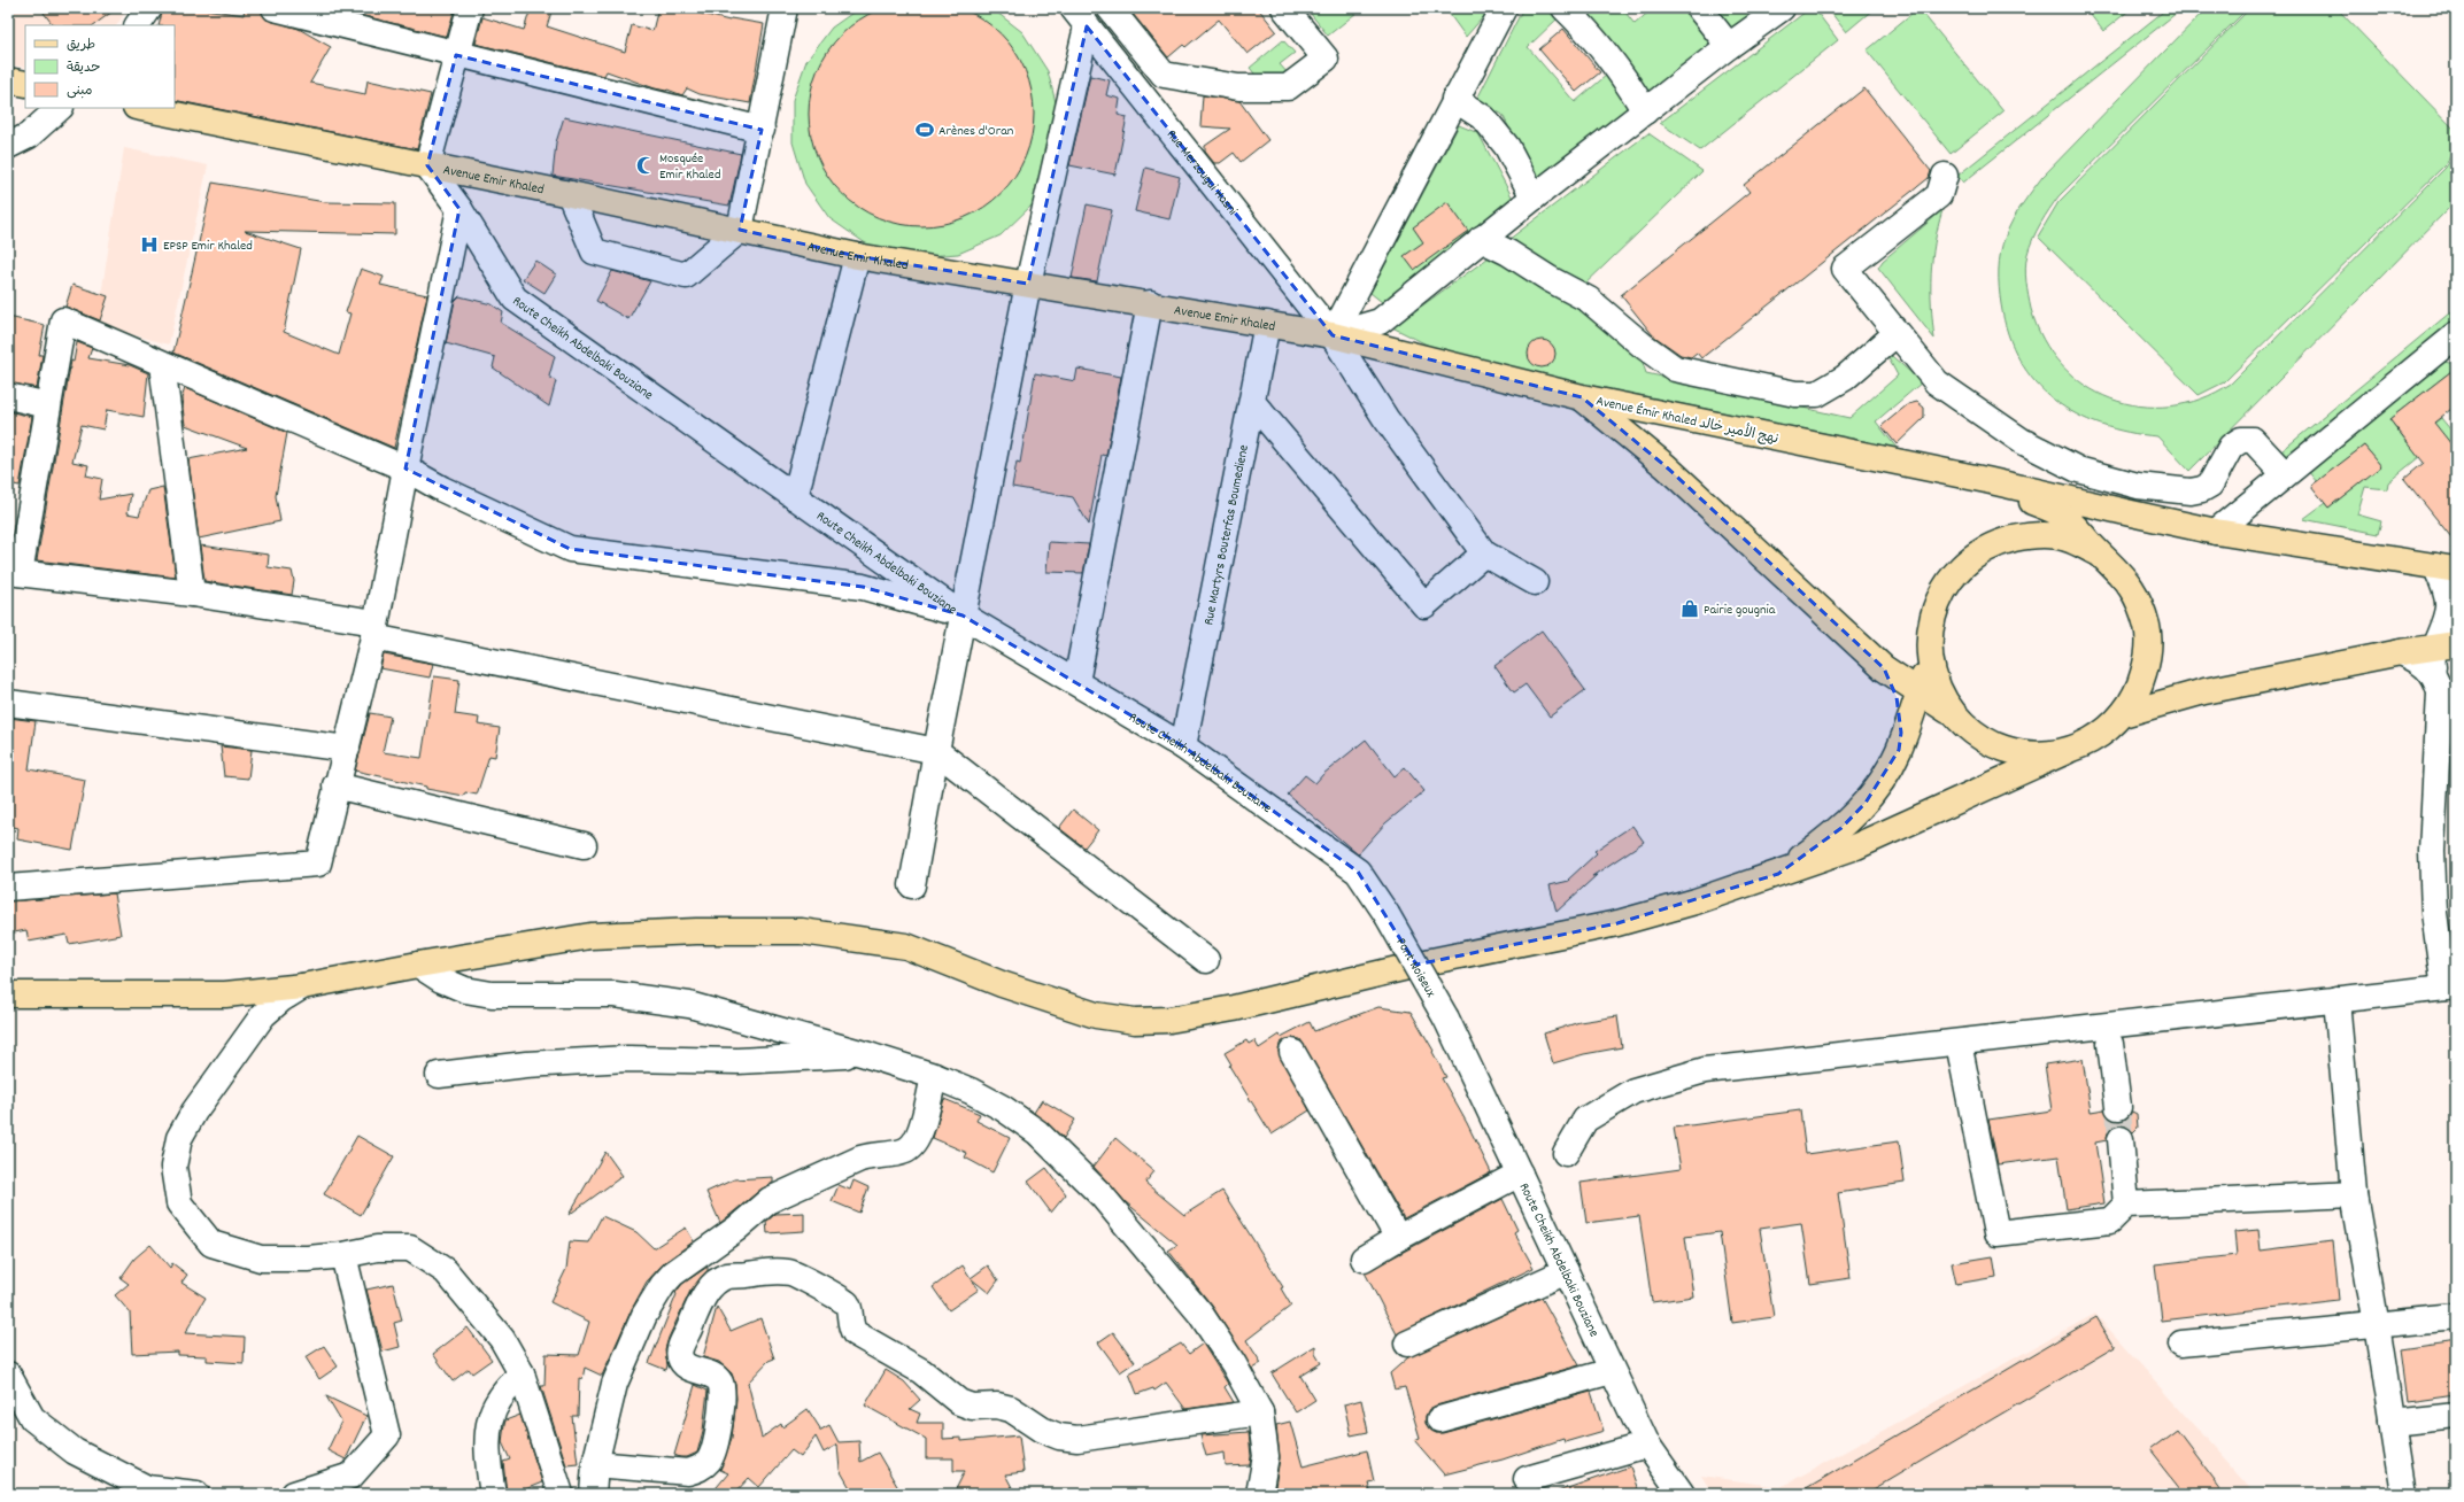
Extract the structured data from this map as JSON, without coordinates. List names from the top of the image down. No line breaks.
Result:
{"streets":{"main road":["Avenue Emir Khaled","Avenue Émir Khaled نهج الأمير خالد"],"street":["Rue Merzougui Hasni","Route Cheikh Abdelbaki Bouziane","Rue Martyrs Bouterfas Boumediene","Pont Noiseux"]},"crossings":[["Rue Merzougui Hasni","Avenue Emir Khaled"],["Avenue Emir Khaled","Route Cheikh Abdelbaki Bouziane"],["Avenue Emir Khaled","Avenue Émir Khaled نهج الأمير خالد"],["Avenue Emir Khaled","Rue Martyrs Bouterfas Boumediene"],["Route Cheikh Abdelbaki Bouziane","Rue Martyrs Bouterfas Boumediene"],["Route Cheikh Abdelbaki Bouziane","Pont Noiseux"]],"places":{"sports":["Arènes d'Oran"],"mosque":["Mosquée Emir Khaled"],"hospital":["EPSP Emir Khaled"],"shop":["Pairie gougnia"]},"legend":["طريق","حديقة","مبنى"]}
